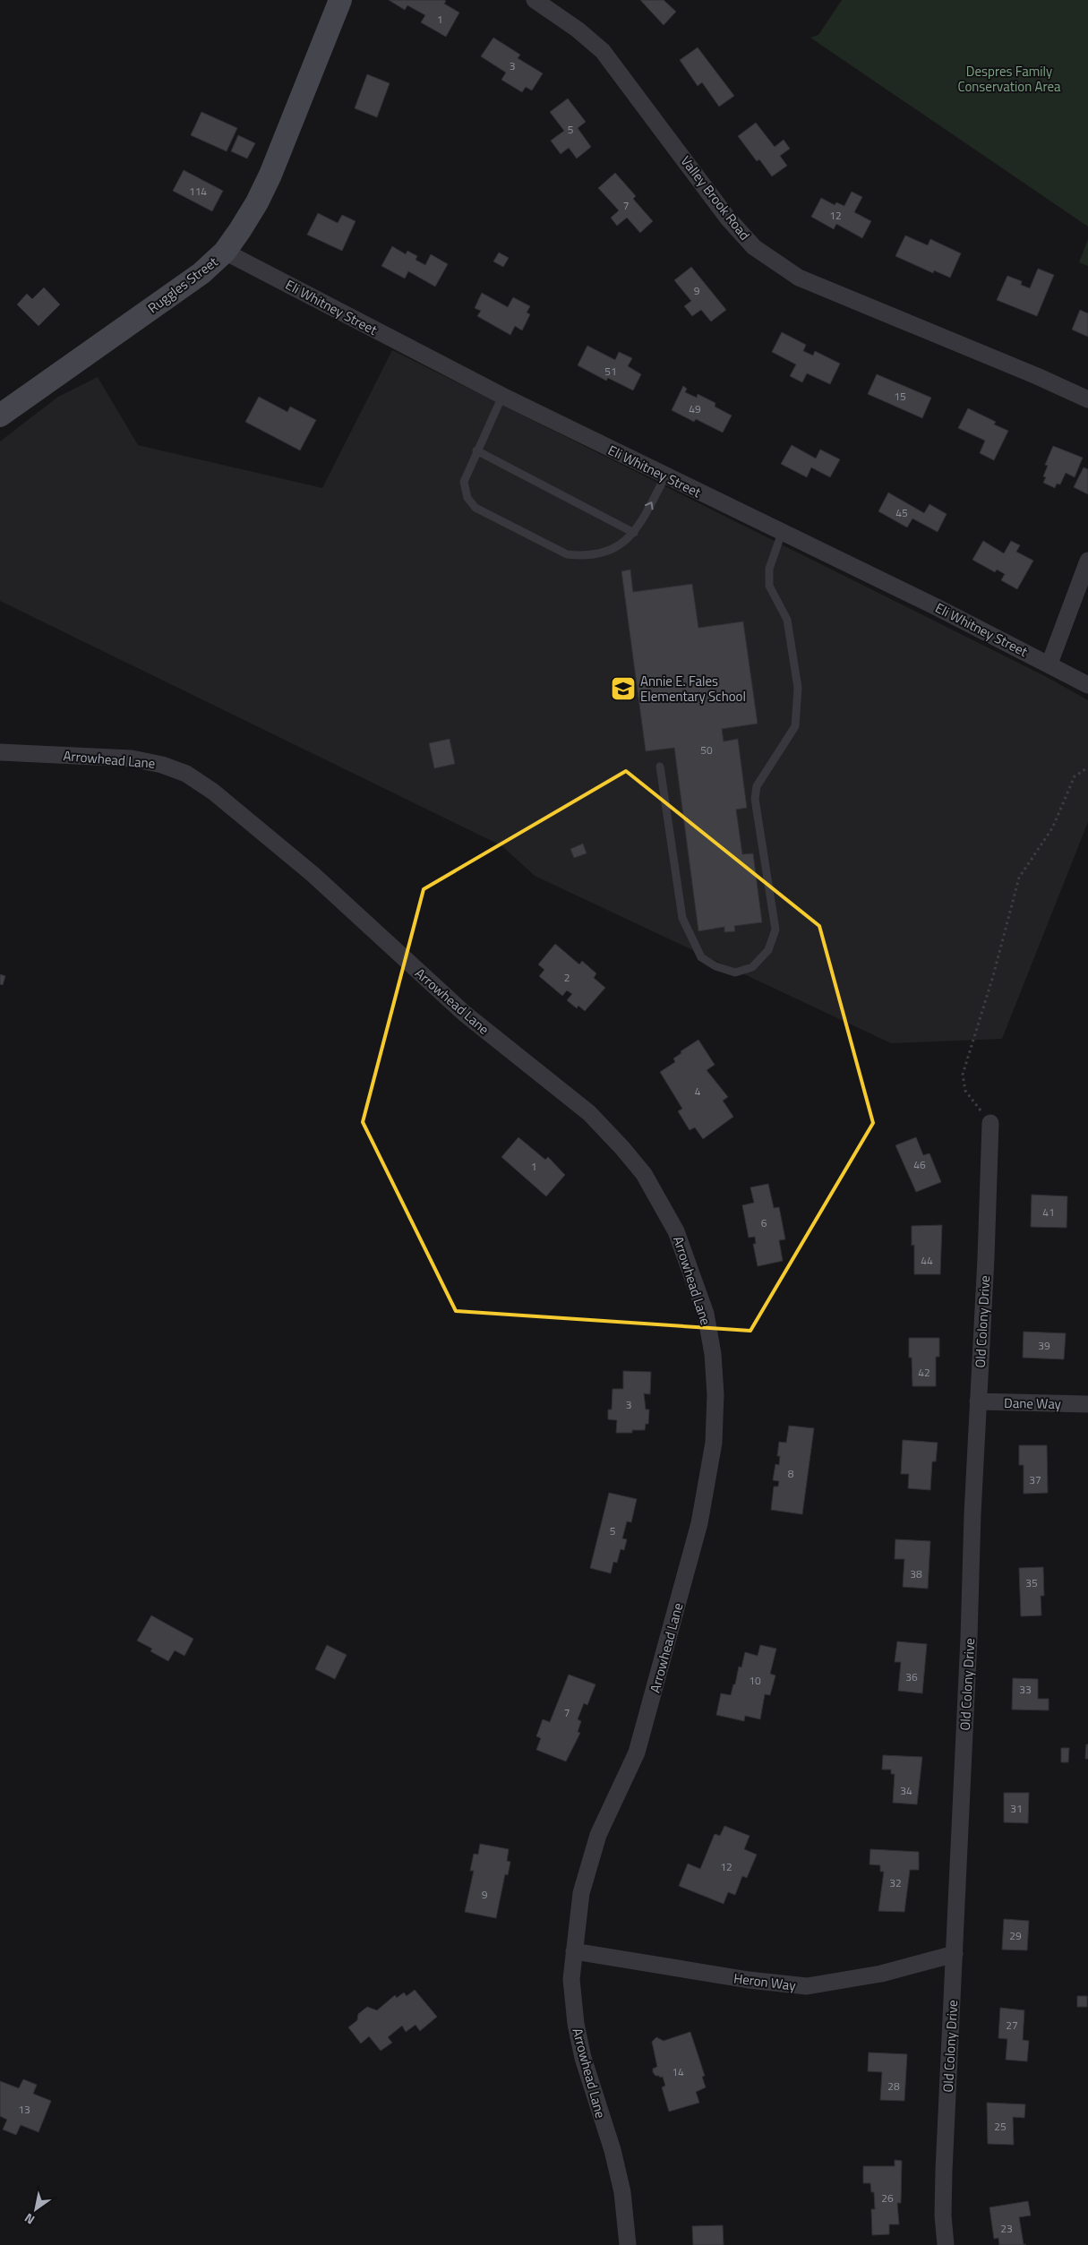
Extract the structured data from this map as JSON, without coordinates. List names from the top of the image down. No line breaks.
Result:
{"streets":{"street":["Valley Brook Road","Ruggles Street","Eli Whitney Street","Arrowhead Lane","Old Colony Drive","Dane Way","Heron Way"]},"crossings":[["Ruggles Street","Eli Whitney Street"],["Arrowhead Lane","Heron Way"],["Old Colony Drive","Dane Way"],["Old Colony Drive","Heron Way"]],"parks":["Despres Family Conservation Area"],"places":{"school or university":["Annie E. Fales Elementary School"]},"house_numbers":["1","3","5","114","7","12","9","51","15","49","45","50","2","4","46","1","41","6","44","39","42","3","8","37","5","38","35","36","10","33","7","34","31","12","32","9","29","27","14","28","13","25","26","23"],"north":"bottom left"}
